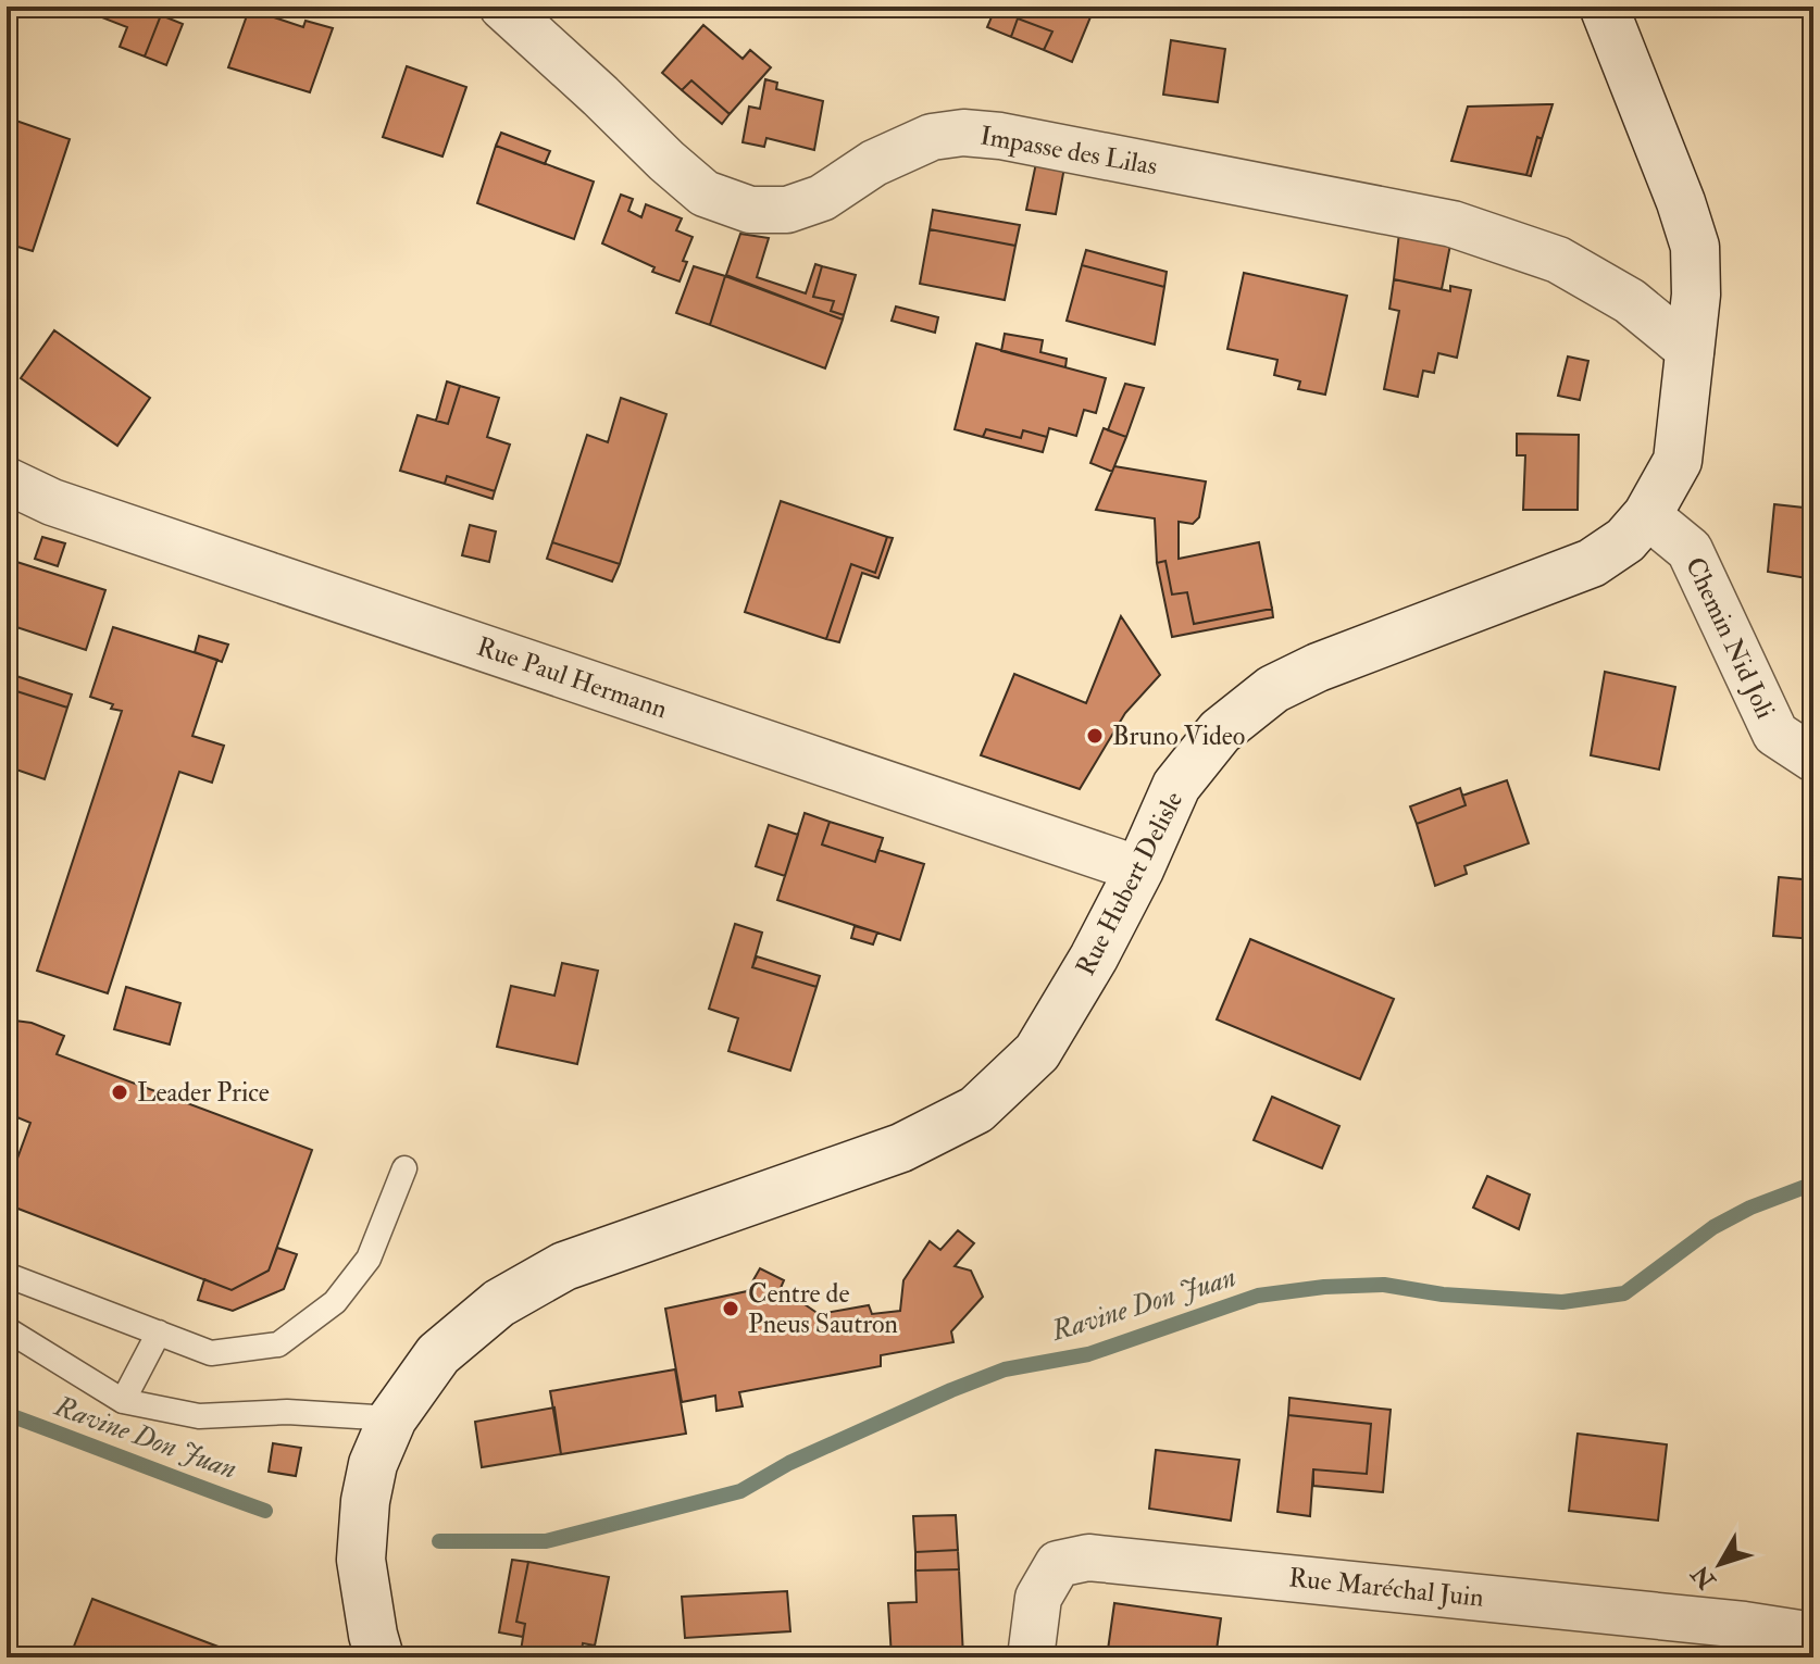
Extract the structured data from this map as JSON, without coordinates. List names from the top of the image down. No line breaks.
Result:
{"streets":{"main road":["Rue Hubert Delisle"],"street":["Impasse des Lilas","Chemin Nid Joli","Rue Paul Hermann","Rue Maréchal Juin"]},"crossings":[["Impasse des Lilas","Rue Hubert Delisle"],["Chemin Nid Joli","Rue Hubert Delisle"],["Rue Paul Hermann","Rue Hubert Delisle"]],"water":["Ravine Don Juan"],"places":["Bruno Video","Leader Price","Centre de Pneus Sautron"],"north":"bottom left"}
